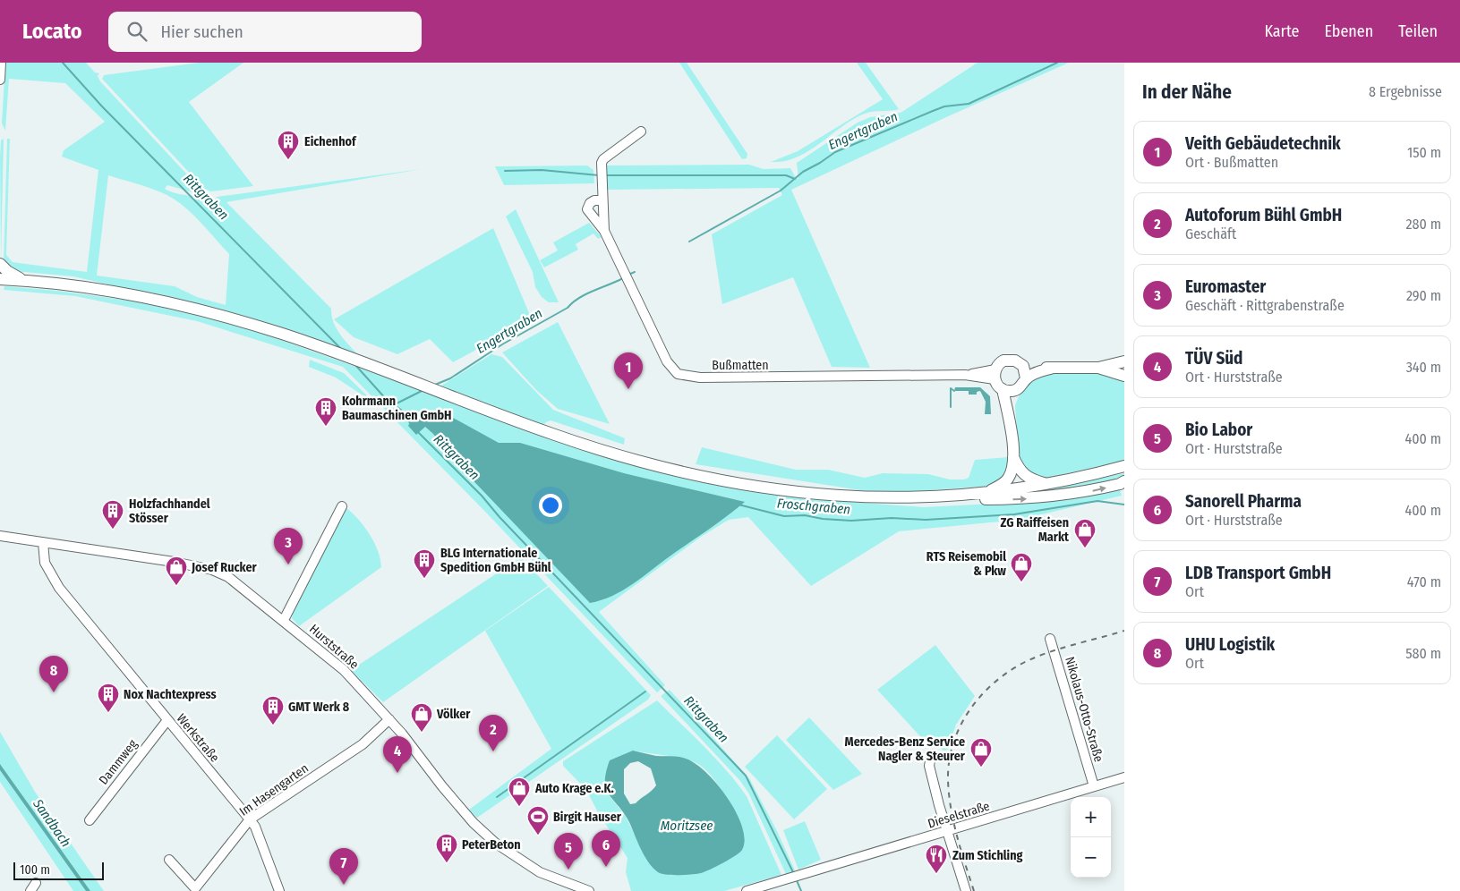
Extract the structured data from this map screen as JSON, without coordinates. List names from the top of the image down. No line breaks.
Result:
{"streets":{"street":["Bußmatten","Hurststraße","Nikolaus-Otto-Straße","Werkstraße","Dammweg","Im Hasengarten","Dieselstraße"]},"crossings":[["Hurststraße","Werkstraße"],["Hurststraße","Im Hasengarten"],["Nikolaus-Otto-Straße","Dieselstraße"],["Werkstraße","Dammweg"],["Werkstraße","Im Hasengarten"]],"water":["Engertgraben","Rittgraben","Froschgraben","Sandbach","Moritzsee"],"places":{"building":["Eichenhof","Kohrmann Baumaschinen GmbH","Holzfachhandel Stösser","BLG Internationale Spedition GmbH Bühl","Nox Nachtexpress","GMT Werk 8","PeterBeton"],"shop":["ZG Raiffeisen Markt","RTS Reisemobil & Pkw","Josef Rucker","Völker","Mercedes-Benz Service Nagler & Steurer","Auto Krage e.K."],"sports":["Birgit Hauser"],"restaurant":["Zum Stichling"]},"scale_bar":"100 m","page":{"header":"Locato","search":"Hier suchen","nav":["Karte","Ebenen","Teilen"],"heading":["In der Nähe","8 Ergebnisse"],"list":[{"mark":"1","name":"Veith Gebäudetechnik","note":"Ort · Bußmatten","value":"150 m"},{"mark":"2","name":"Autoforum Bühl GmbH","note":"Geschäft","value":"280 m"},{"mark":"3","name":"Euromaster","note":"Geschäft · Rittgrabenstraße","value":"290 m"},{"mark":"4","name":"TÜV Süd","note":"Ort · Hurststraße","value":"340 m"},{"mark":"5","name":"Bio Labor","note":"Ort · Hurststraße","value":"400 m"},{"mark":"6","name":"Sanorell Pharma","note":"Ort · Hurststraße","value":"400 m"},{"mark":"7","name":"LDB Transport GmbH","note":"Ort","value":"470 m"},{"mark":"8","name":"UHU Logistik","note":"Ort","value":"580 m"}],"pins":["1","3","8","2","4","6","5","7"],"map_buttons":["+","−"],"scale":"100 m"}}
